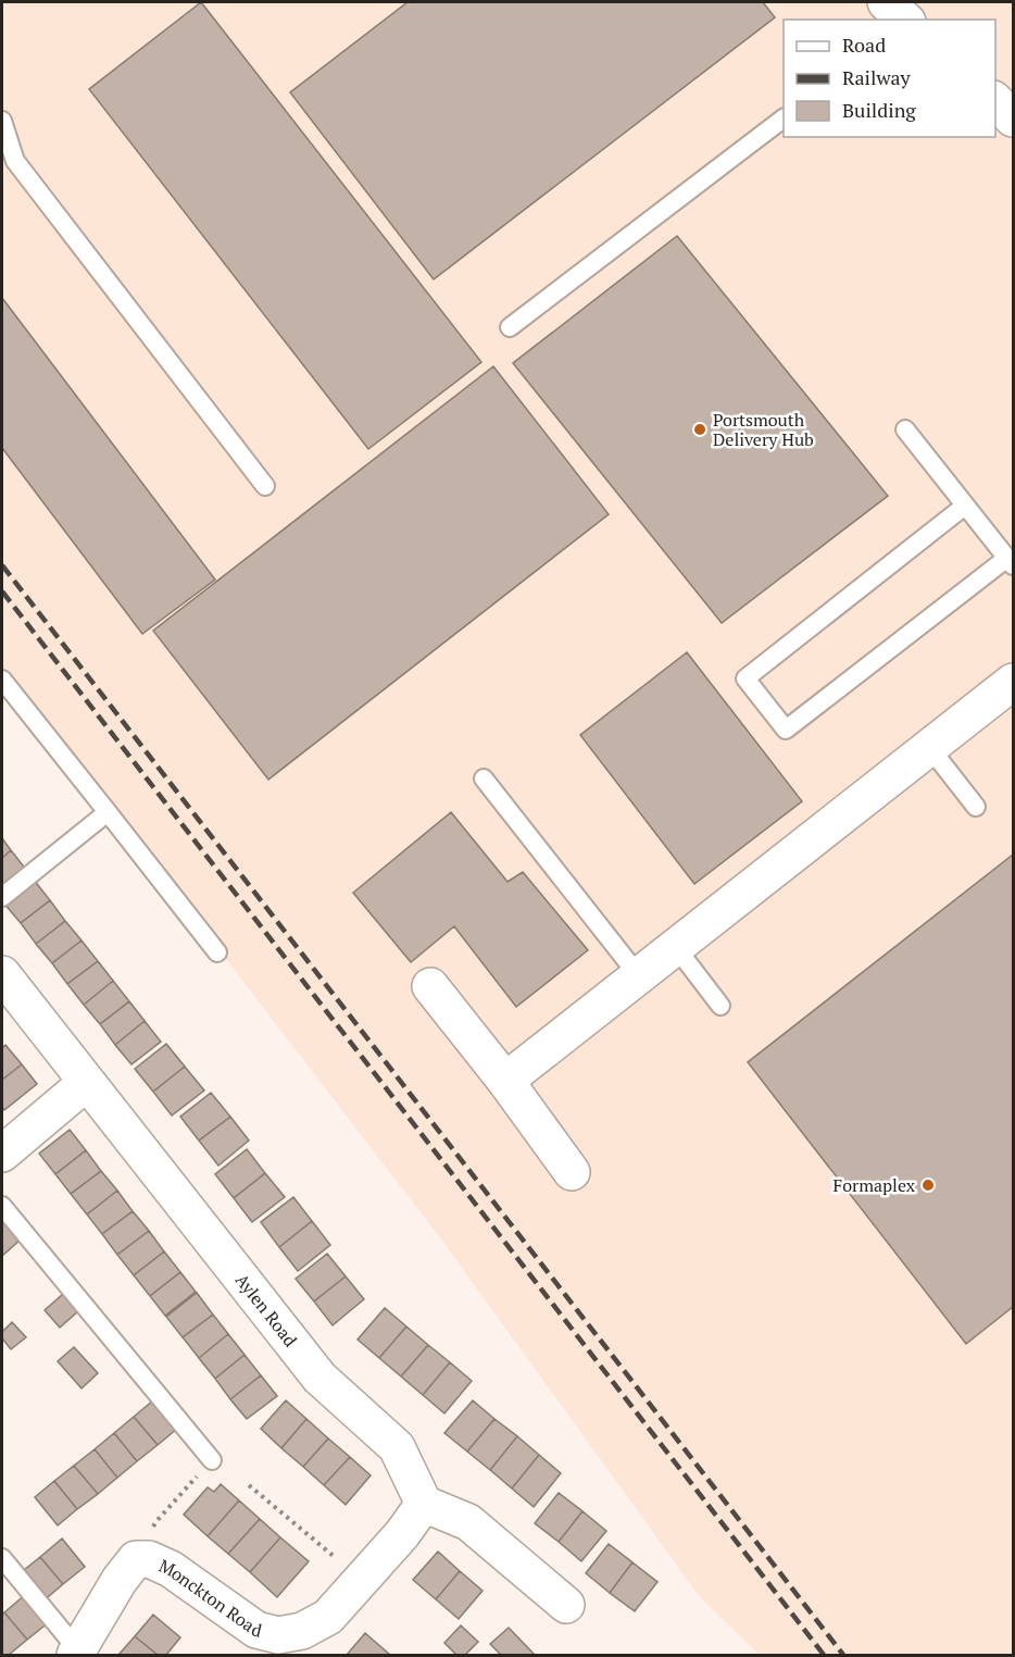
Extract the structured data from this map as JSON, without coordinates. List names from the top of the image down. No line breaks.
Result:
{"streets":{"street":["Aylen Road","Monckton Road"]},"crossings":[["Aylen Road","Monckton Road"]],"places":["Portsmouth Delivery Hub","Formaplex"],"legend":["Road","Railway","Building"]}
